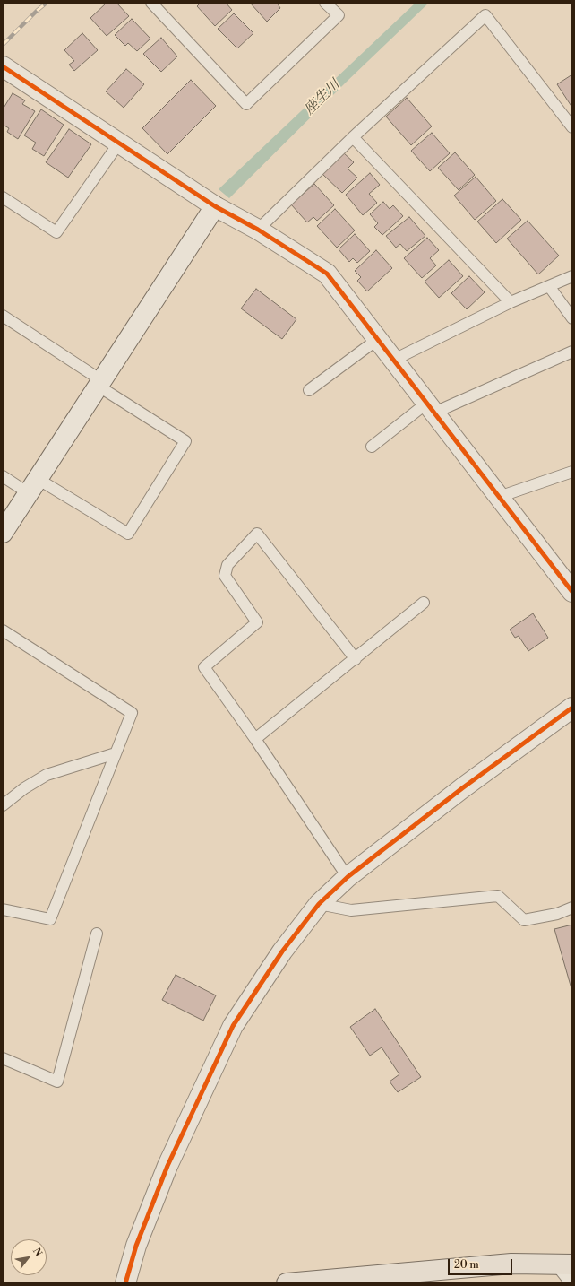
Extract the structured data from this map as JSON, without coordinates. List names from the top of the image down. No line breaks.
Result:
{"water":["座生川"],"scale_bar":"20 m","north":"top right"}
